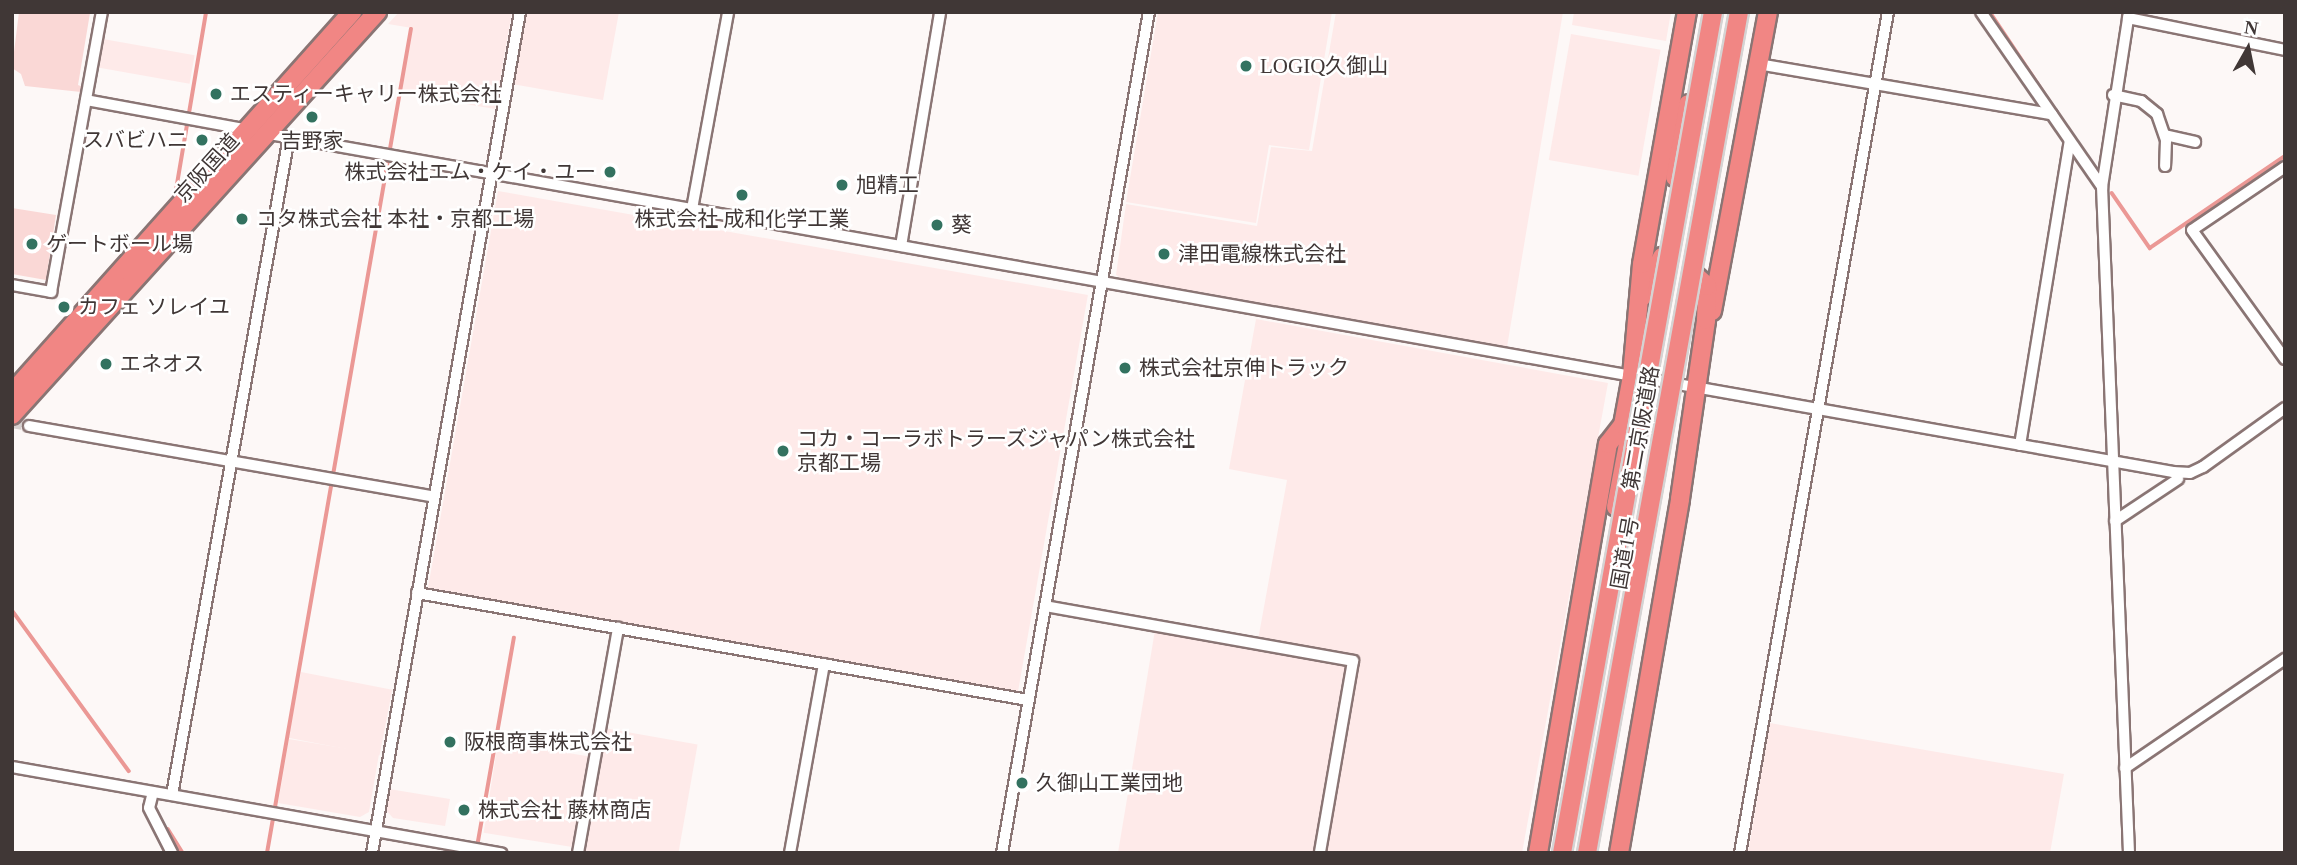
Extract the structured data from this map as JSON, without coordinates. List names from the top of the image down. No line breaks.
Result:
{"streets":{"highway":["京阪国道","第二京阪道路","国道1号"]},"crossings":[["第二京阪道路","国道1号"]],"places":["LOGIQ久御山","エスティーキャリー株式会社","吉野家","スバビハニ","株式会社エム・ケイ・ユー","旭精工","株式会社 成和化学工業","コタ株式会社 本社・京都工場","葵","ゲートボール場","津田電線株式会社","カフェ ソレイユ","エネオス","株式会社京伸トラック","コカ・コーラボトラーズジャパン株式会社 京都工場","阪根商事株式会社","久御山工業団地","株式会社 藤林商店"],"north":"top"}
